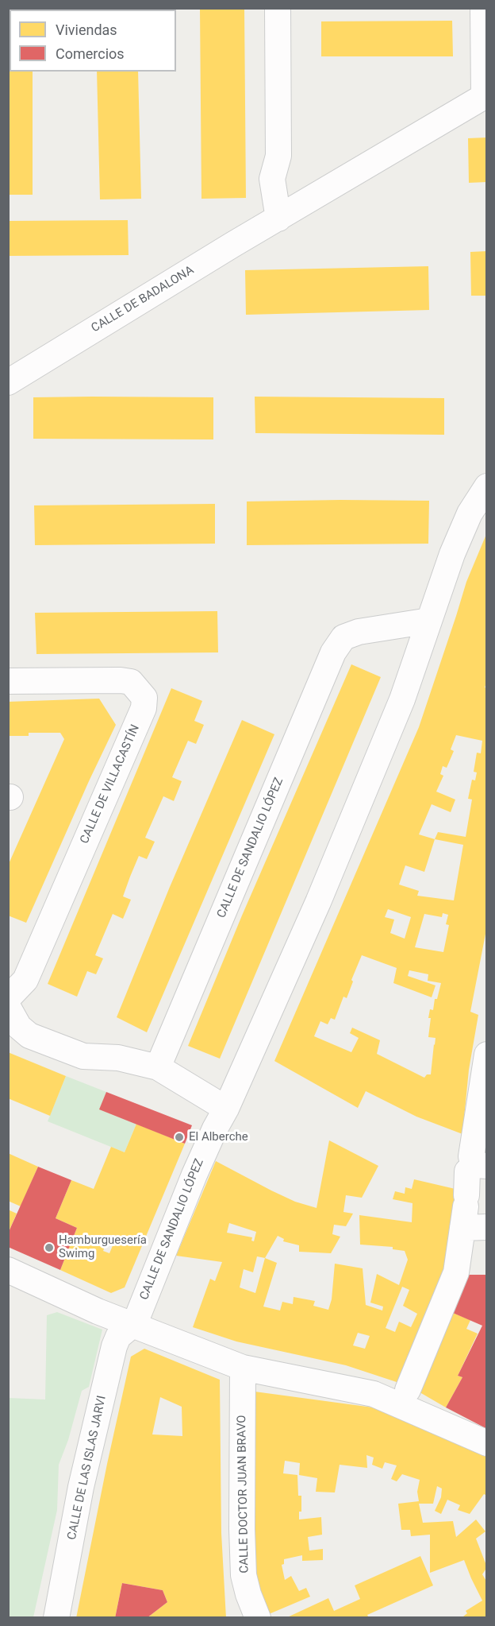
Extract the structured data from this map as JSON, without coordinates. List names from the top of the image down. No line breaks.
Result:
{"streets":{"street":["CALLE DE BADALONA","CALLE DE VILLACASTÍN","CALLE DE SANDALIO LÓPEZ","CALLE DE LAS ISLAS JARVI","CALLE DOCTOR JUAN BRAVO"]},"crossings":[["CALLE DE SANDALIO LÓPEZ","CALLE DE LAS ISLAS JARVI"]],"places":["El Alberche","Hamburguesería Swimg"],"legend":["Viviendas","Comercios"]}
